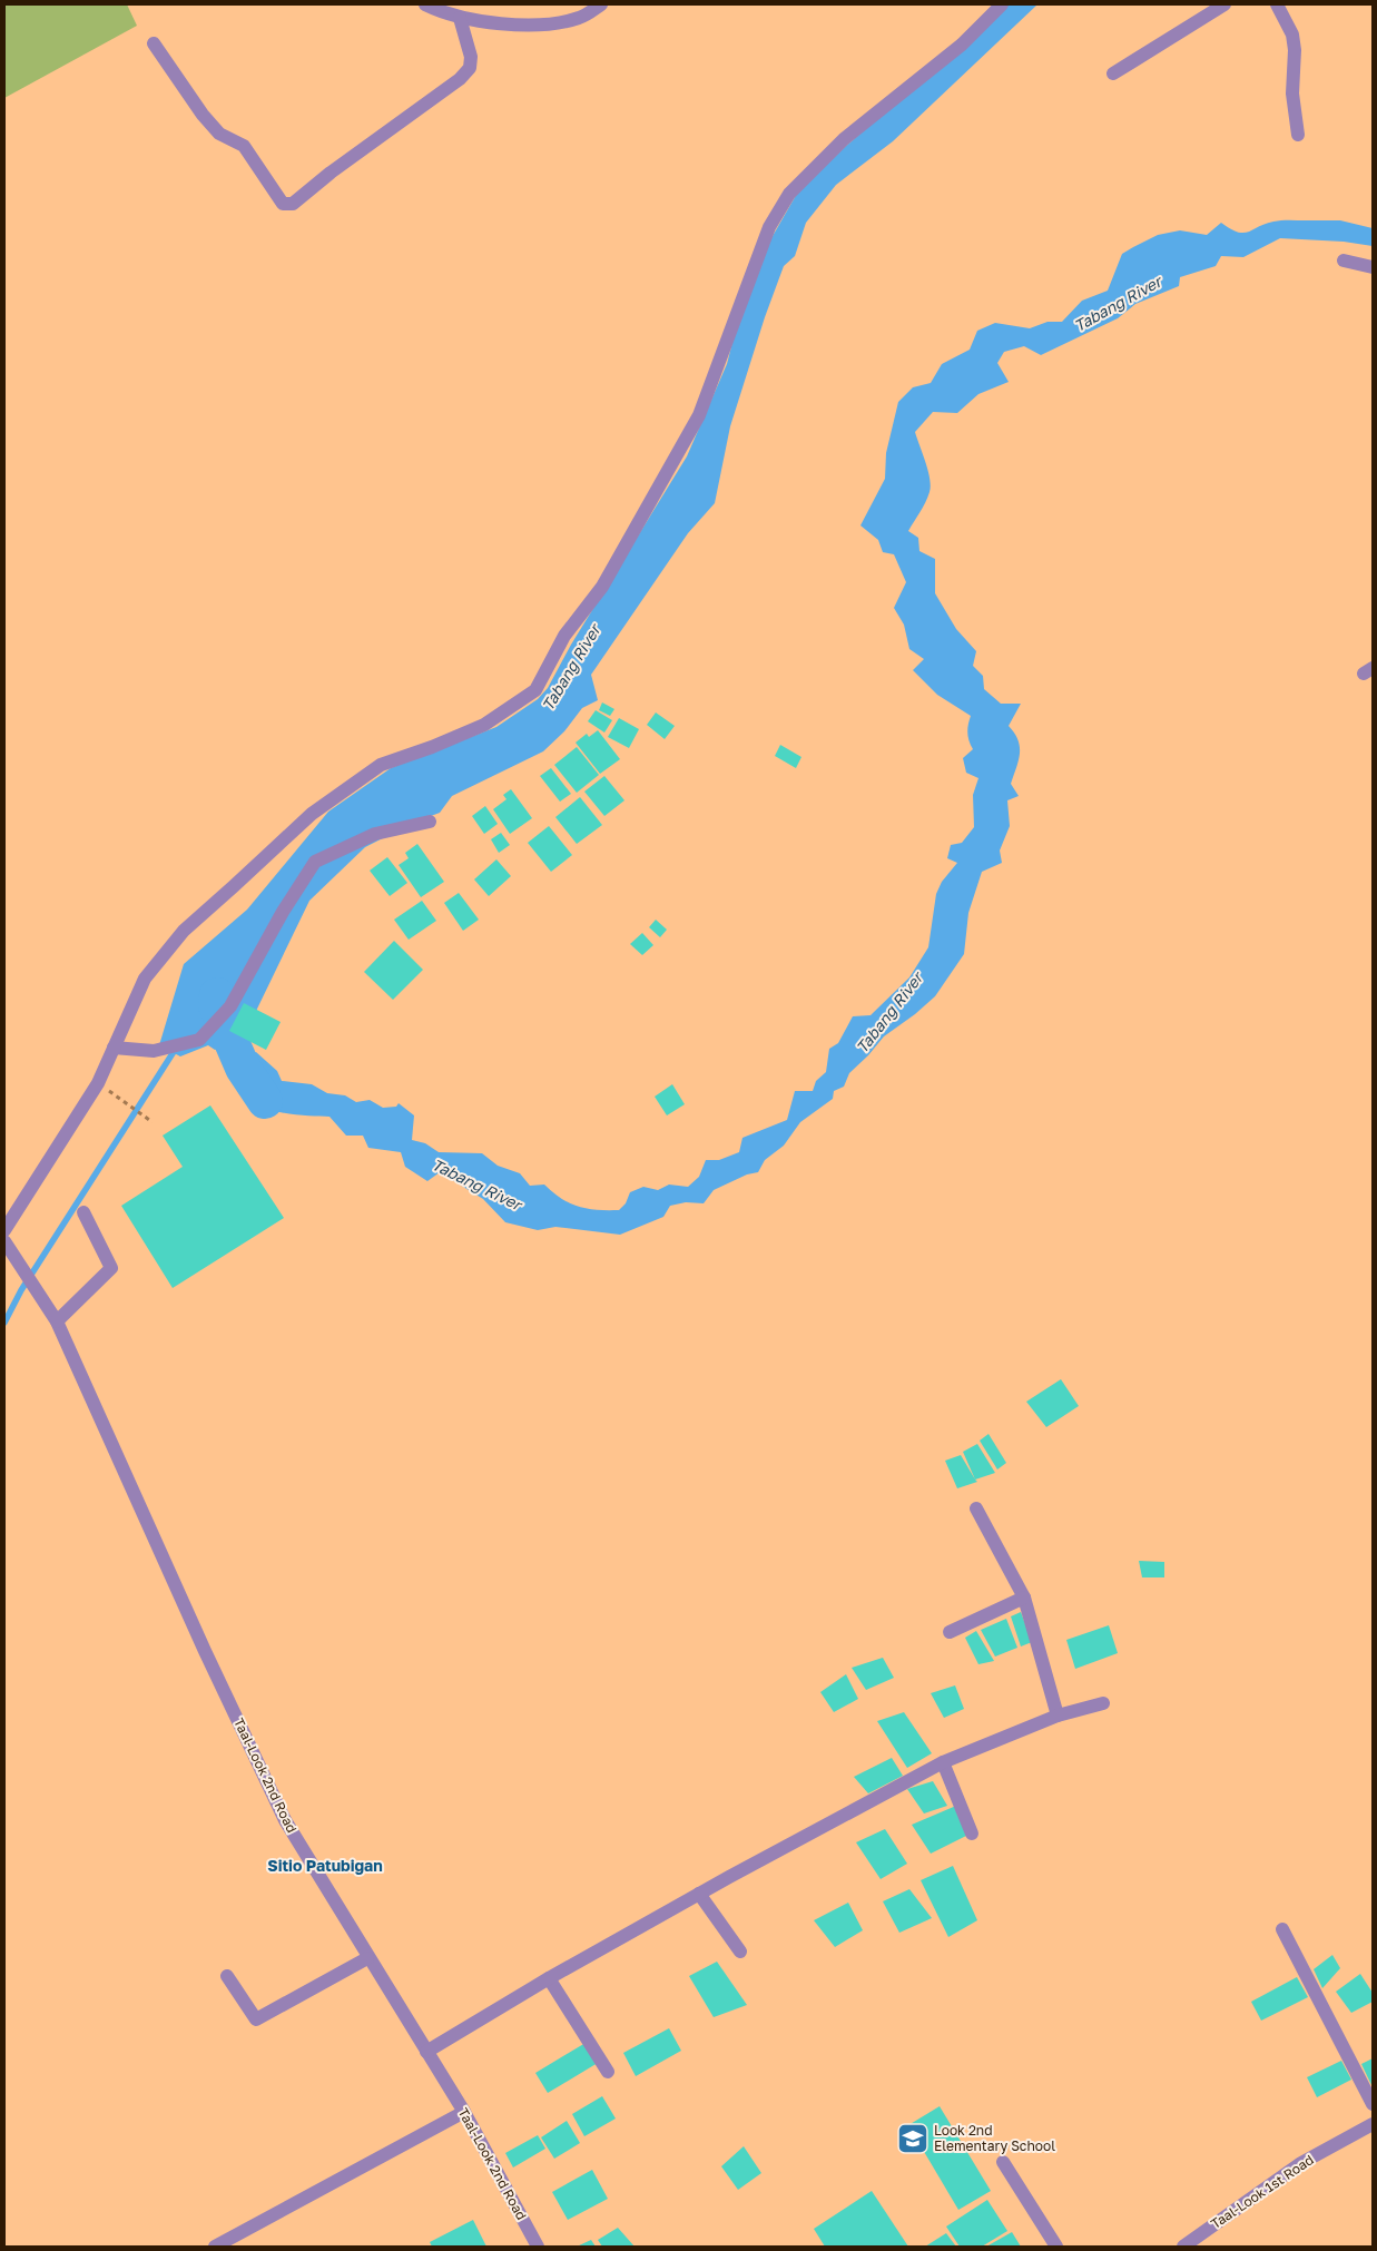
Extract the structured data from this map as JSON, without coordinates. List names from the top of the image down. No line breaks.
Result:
{"streets":{"street":["Taal-Look 2nd Road","Taal-Look 1st Road"]},"districts":["Sitio Patubigan"],"water":["Tabang River"],"places":{"school or university":["Look 2nd Elementary School"]}}
